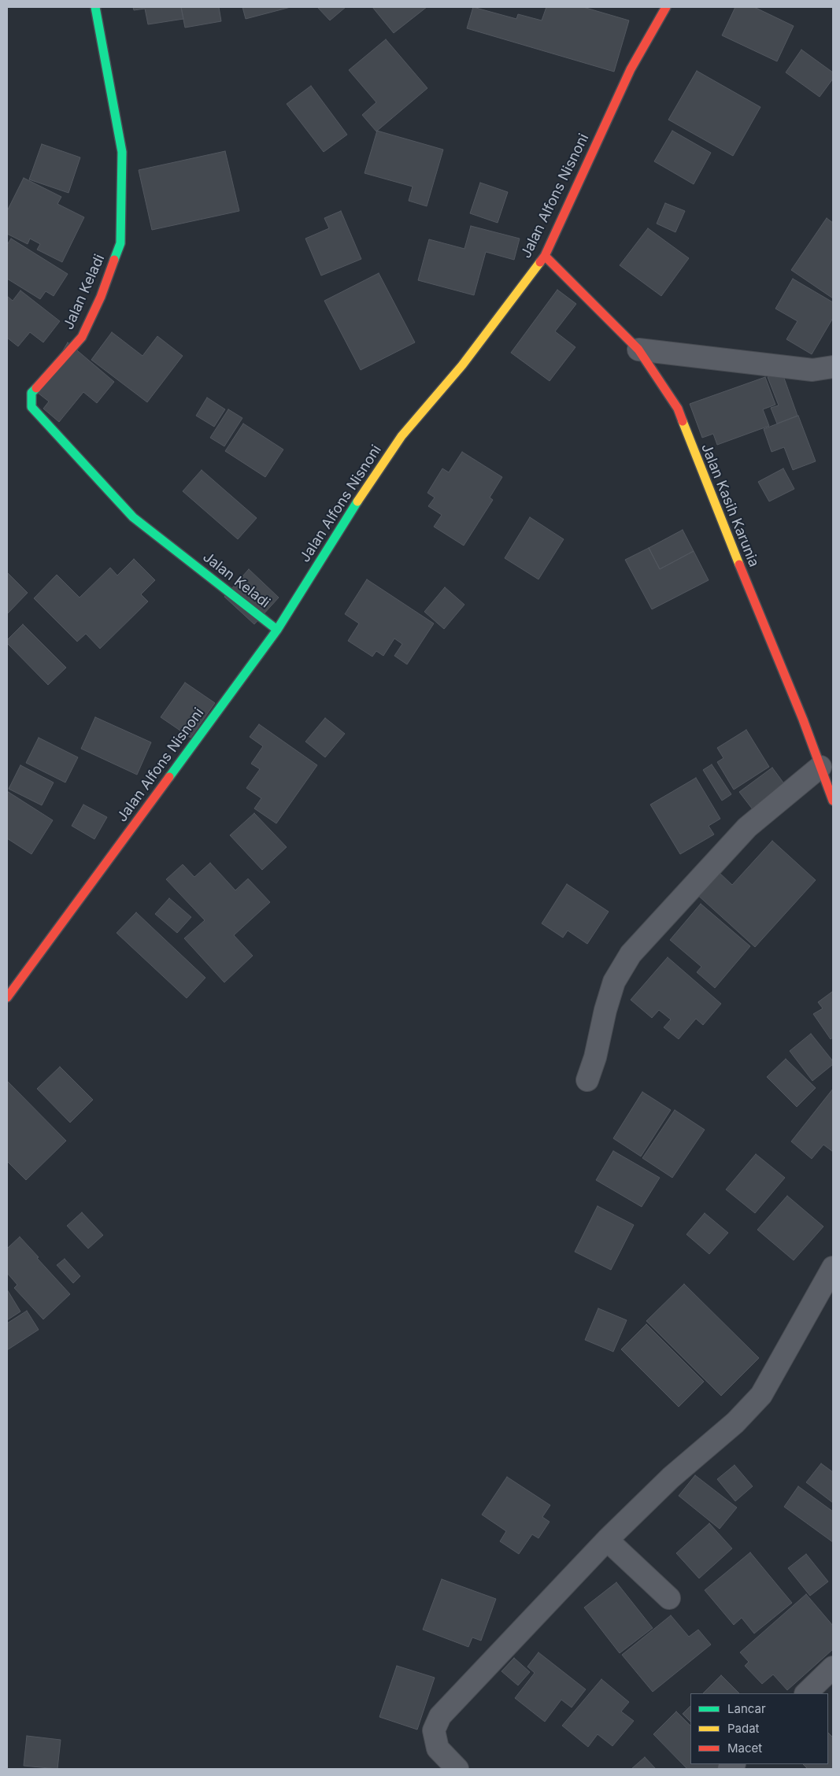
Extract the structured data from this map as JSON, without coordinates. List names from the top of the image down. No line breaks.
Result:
{"streets":{"street":["Jalan Alfons Nisnoni","Jalan Keladi","Jalan Kasih Karunia"]},"crossings":[["Jalan Alfons Nisnoni","Jalan Keladi"],["Jalan Alfons Nisnoni","Jalan Kasih Karunia"]],"legend":["Lancar","Padat","Macet"]}
